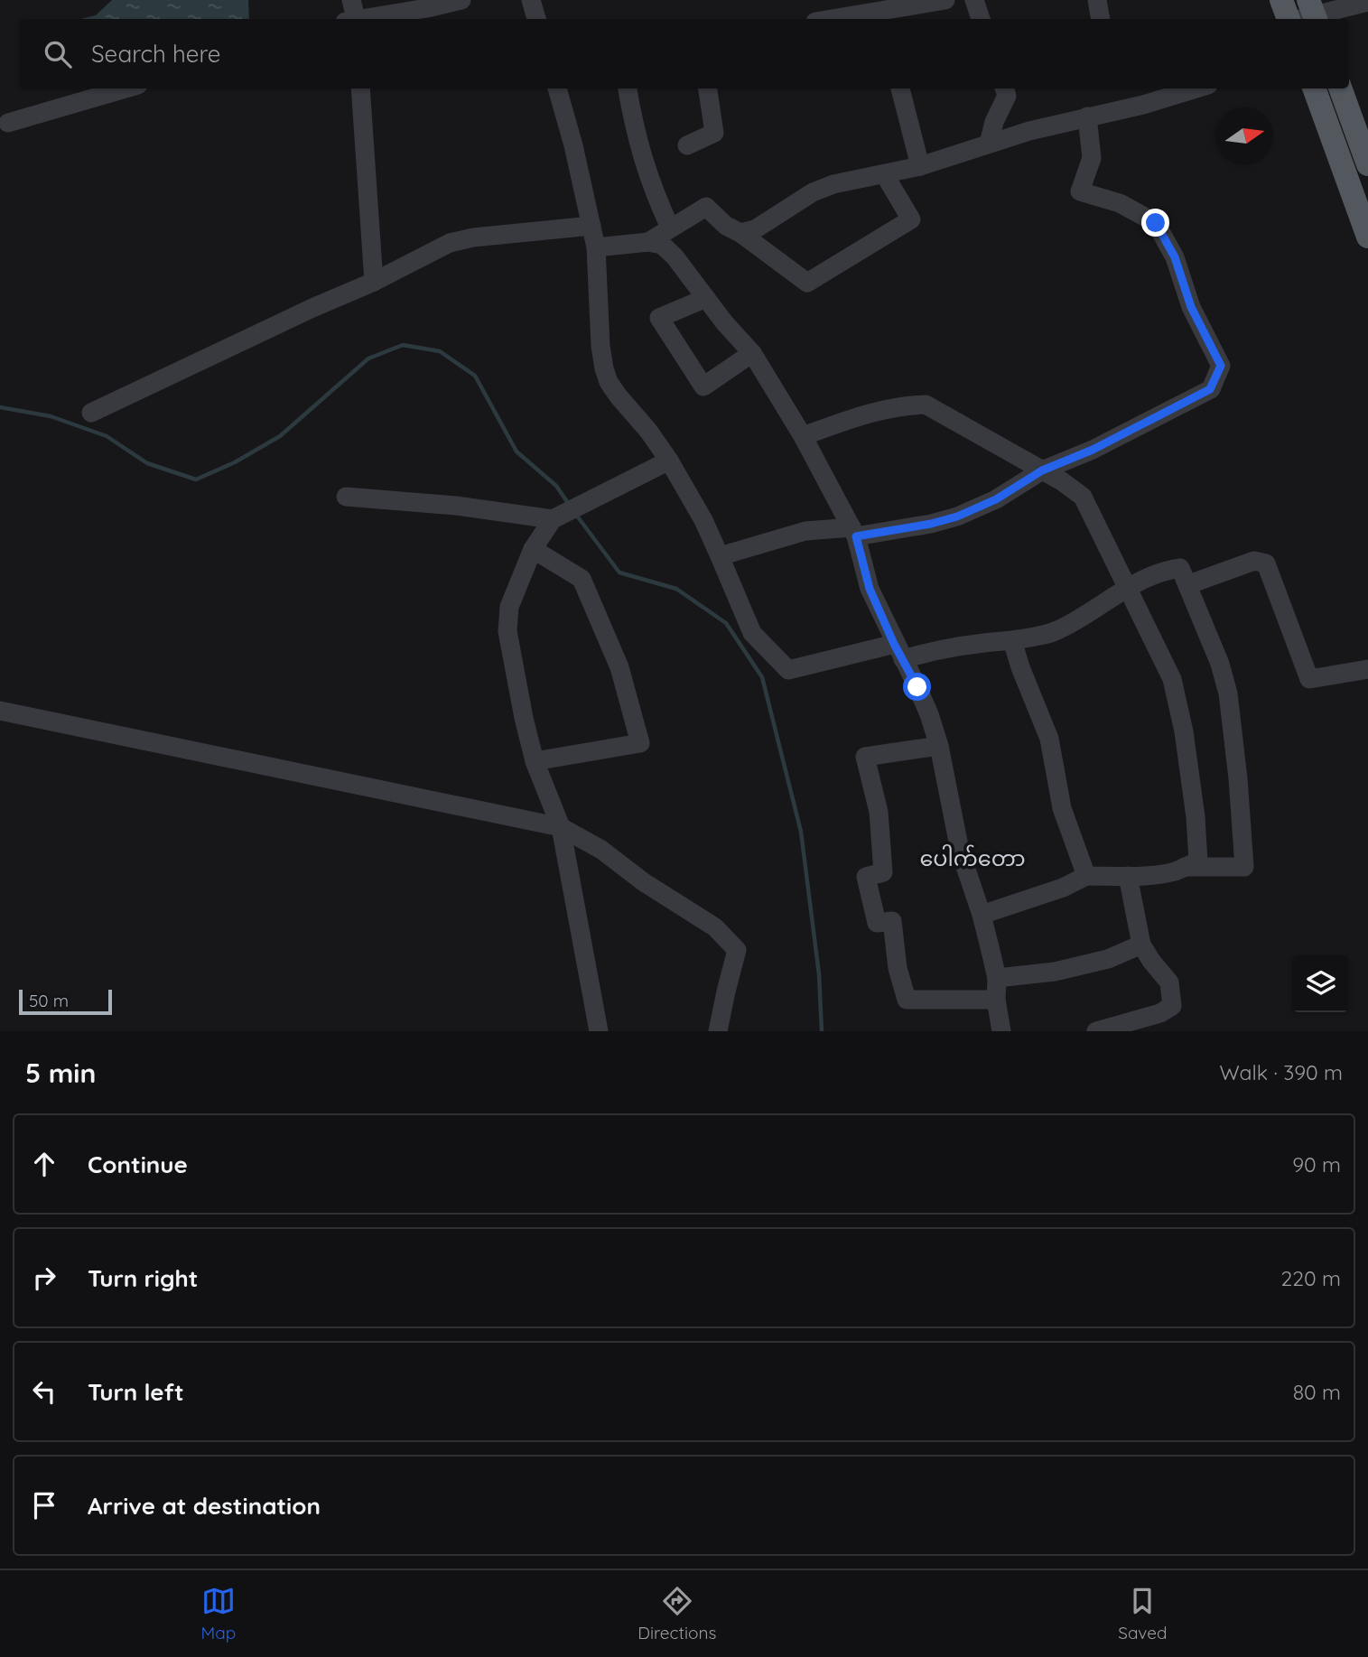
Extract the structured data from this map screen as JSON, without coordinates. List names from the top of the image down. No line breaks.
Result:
{"districts":["ပေါက်တော"],"scale_bar":"50 m","north":"right","page":{"search":"Search here","scale":"50 m","heading":["5 min","Walk · 390 m"],"list":[["Continue","90 m"],["Turn right","220 m"],["Turn left","80 m"],"Arrive at destination"],"nav":["Map","Directions","Saved"]}}
